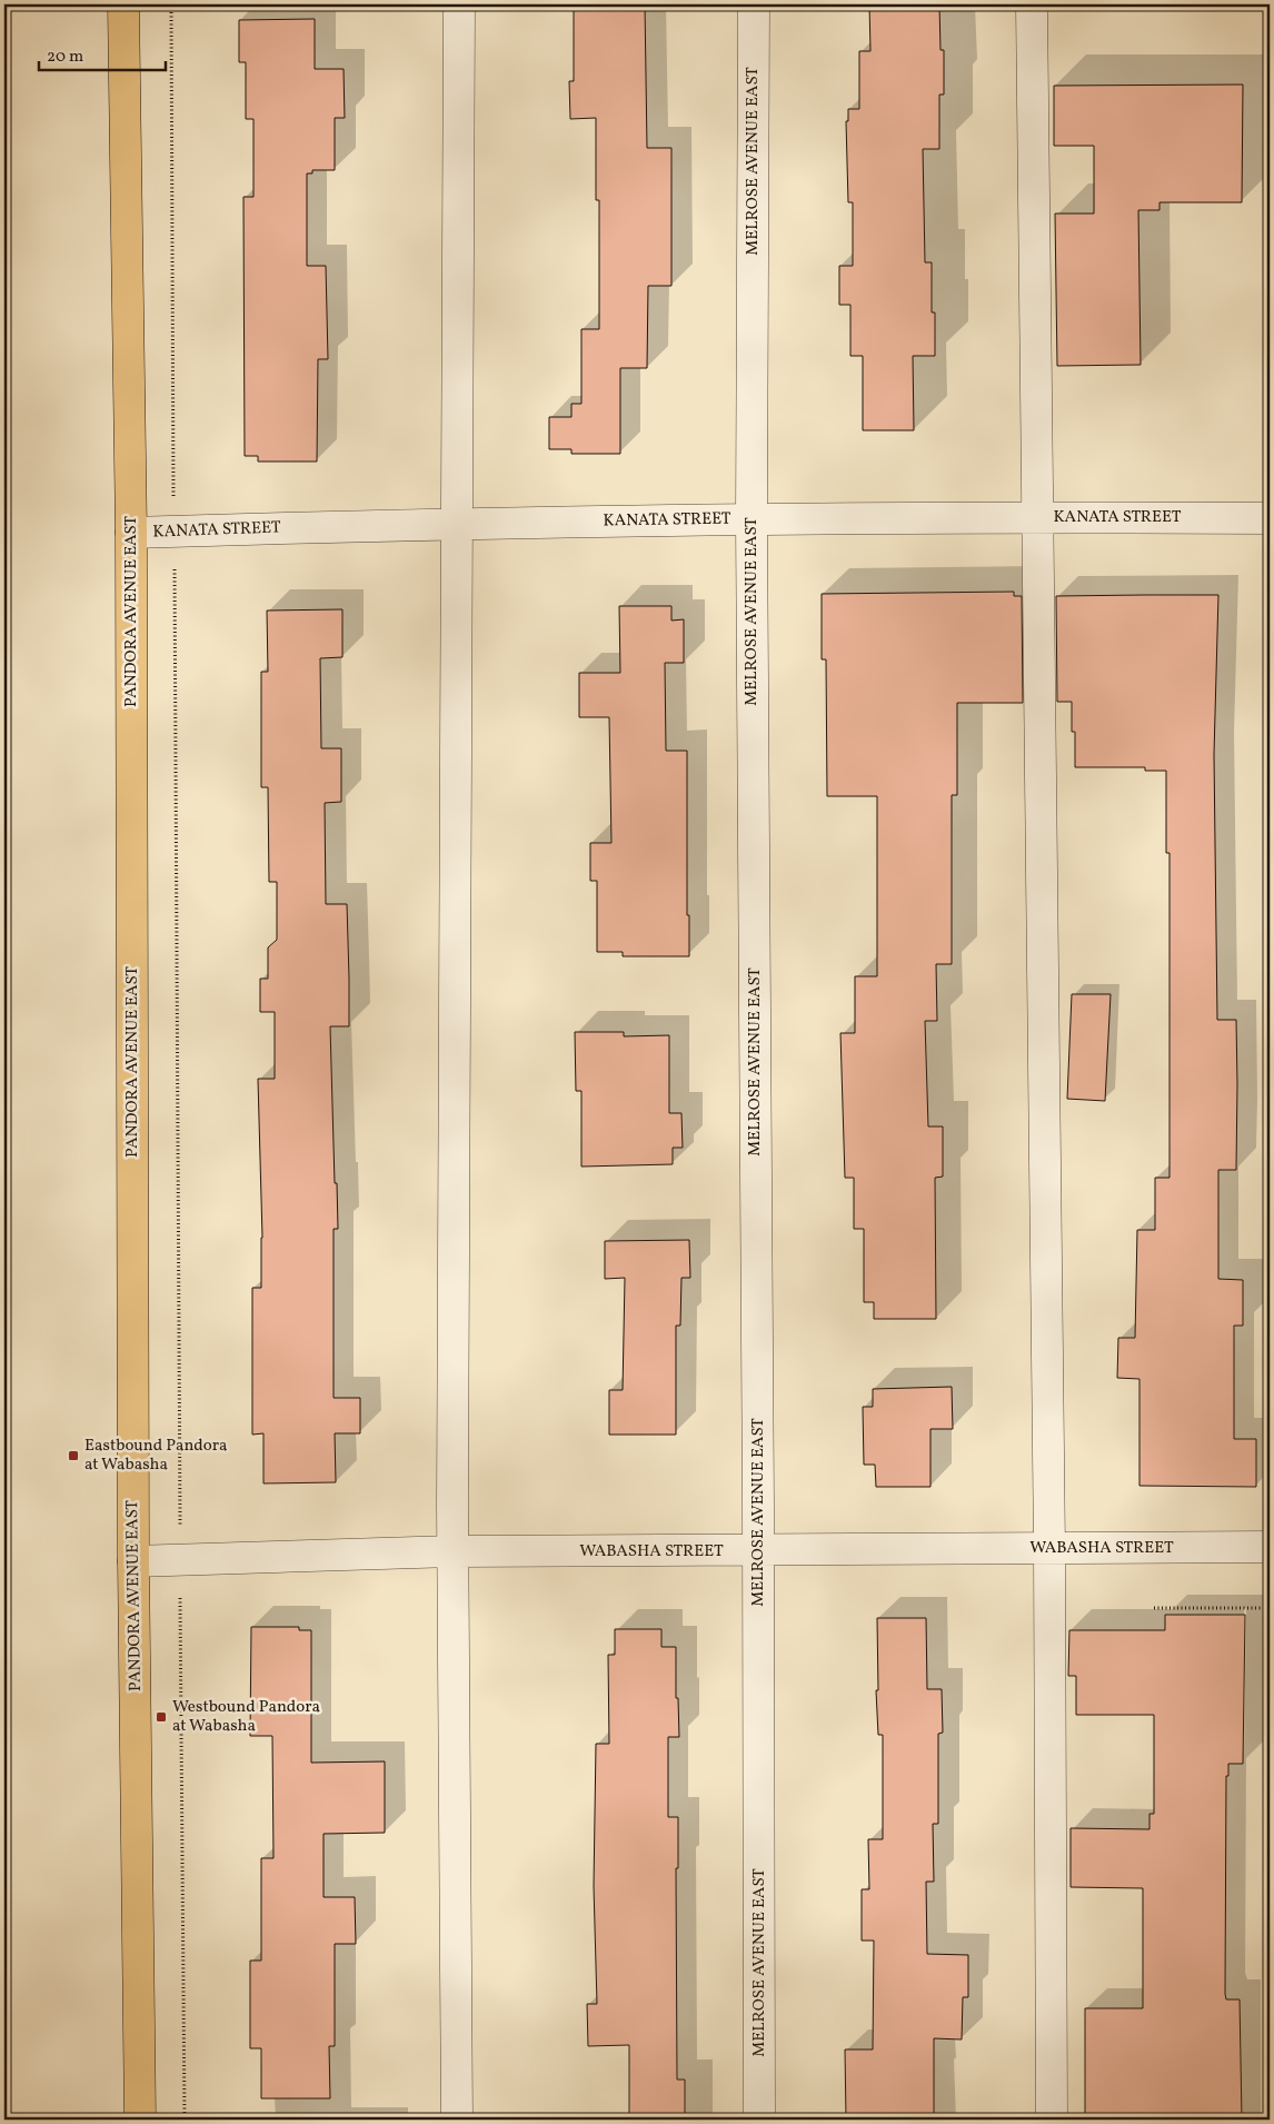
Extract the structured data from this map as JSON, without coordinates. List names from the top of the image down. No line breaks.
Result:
{"streets":{"main road":["PANDORA AVENUE EAST"],"street":["MELROSE AVENUE EAST","KANATA STREET","WABASHA STREET"]},"crossings":[["MELROSE AVENUE EAST","KANATA STREET"],["MELROSE AVENUE EAST","WABASHA STREET"],["KANATA STREET","PANDORA AVENUE EAST"],["PANDORA AVENUE EAST","WABASHA STREET"]],"places":{"transit":["Eastbound Pandora at Wabasha","Westbound Pandora at Wabasha"]},"scale_bar":"20 m"}
